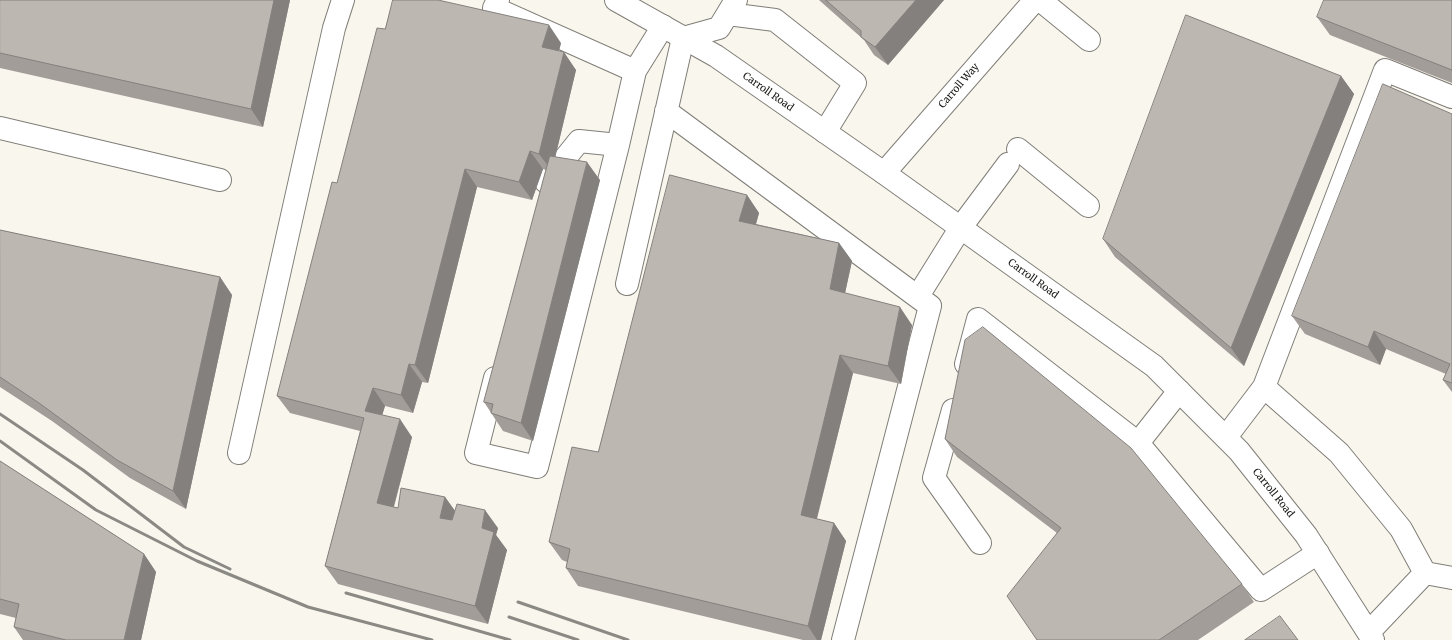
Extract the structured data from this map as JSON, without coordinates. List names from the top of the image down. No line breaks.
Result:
{"streets":{"main road":["Carroll Way","Carroll Road"]},"crossings":[["Carroll Way","Carroll Road"]]}
